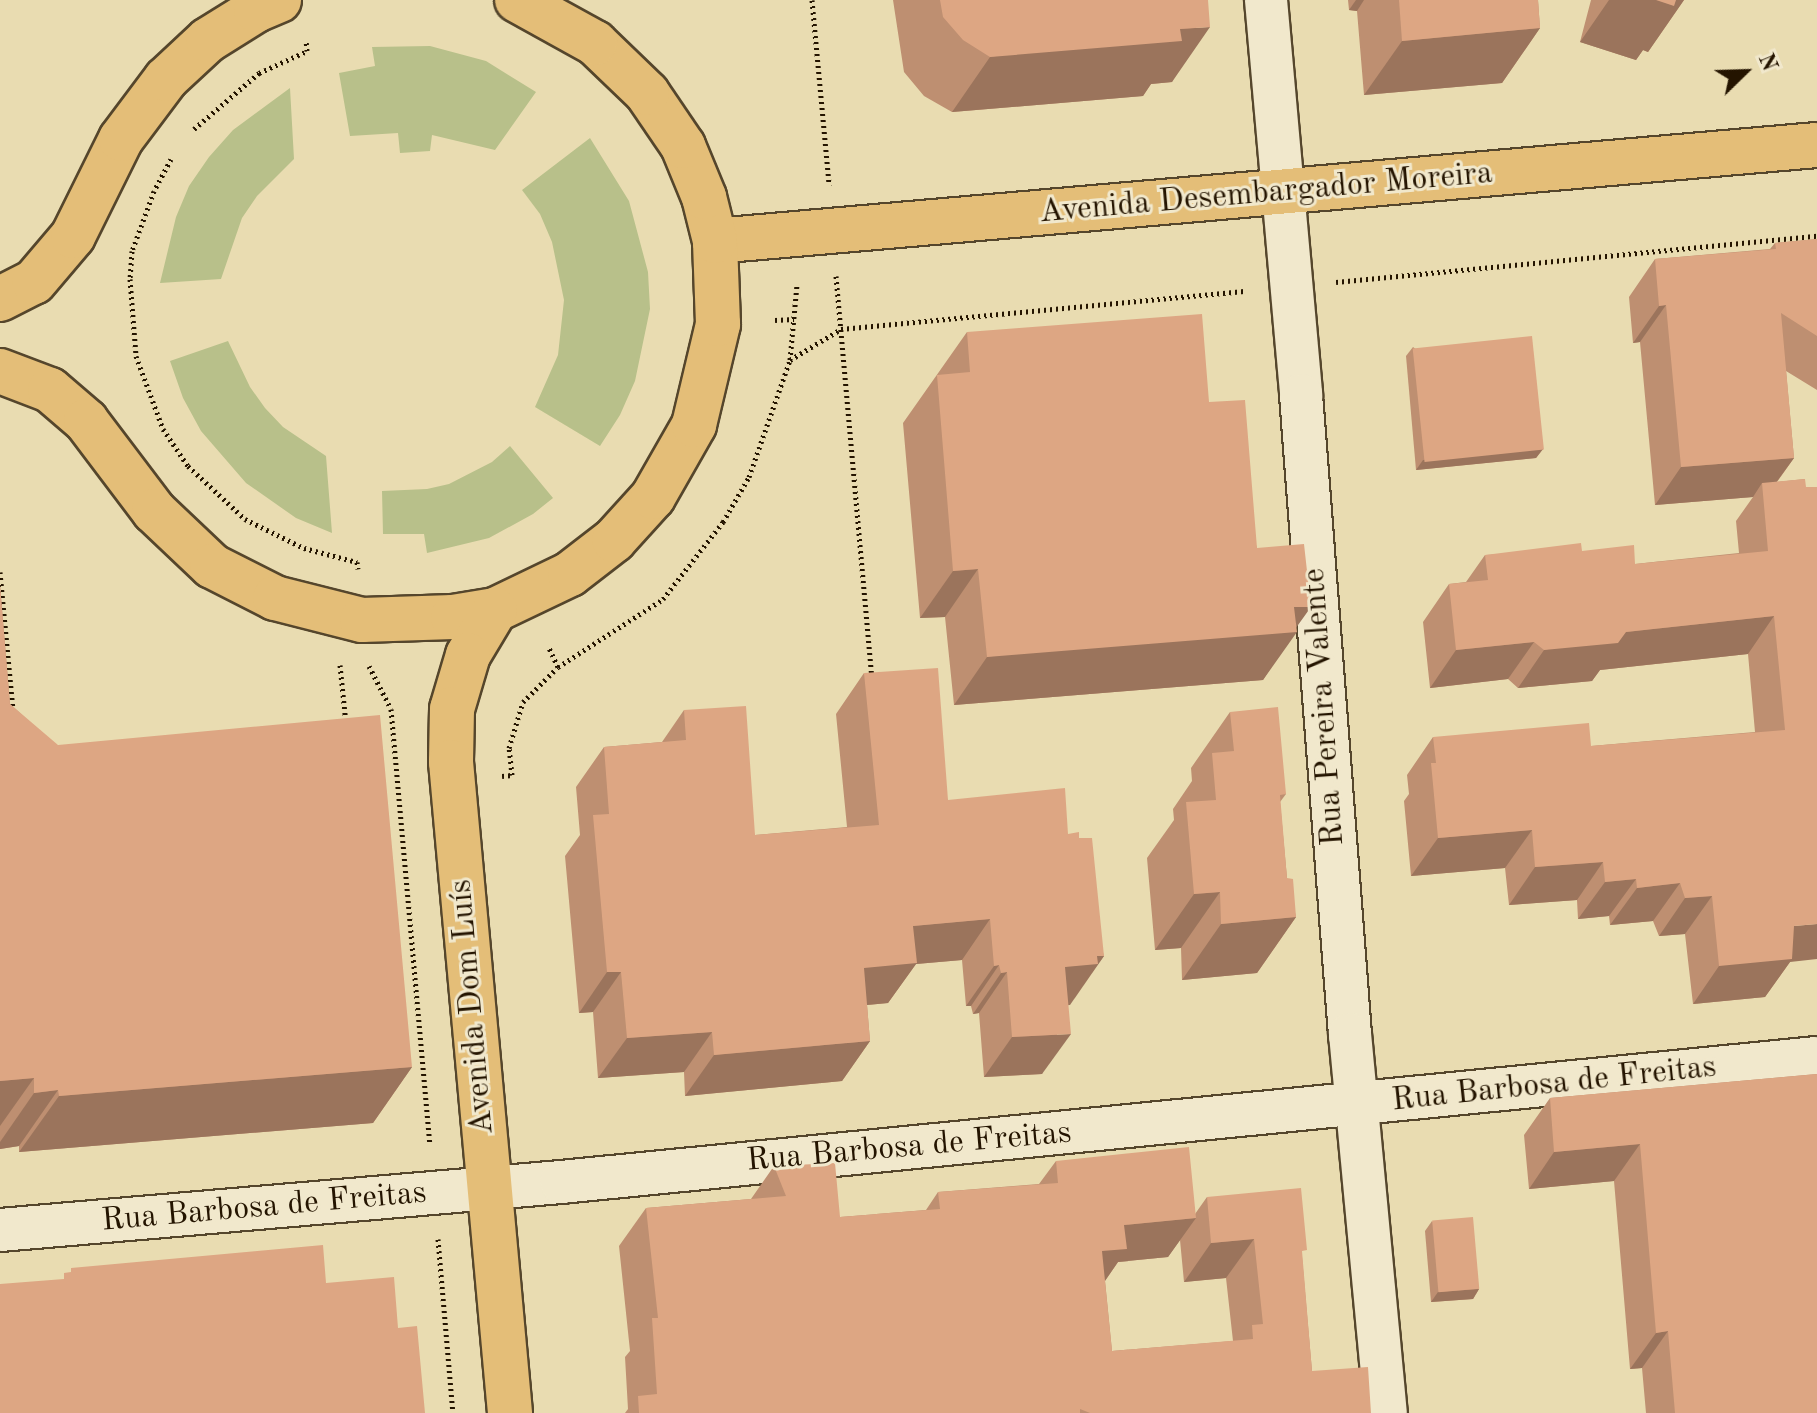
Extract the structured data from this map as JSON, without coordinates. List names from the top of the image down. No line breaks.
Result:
{"streets":{"main road":["Avenida Desembargador Moreira","Avenida Dom Luís"],"street":["Rua Pereira Valente","Rua Barbosa de Freitas"]},"crossings":[["Avenida Desembargador Moreira","Rua Pereira Valente"],["Rua Pereira Valente","Rua Barbosa de Freitas"],["Avenida Dom Luís","Rua Barbosa de Freitas"]],"north":"top right"}
